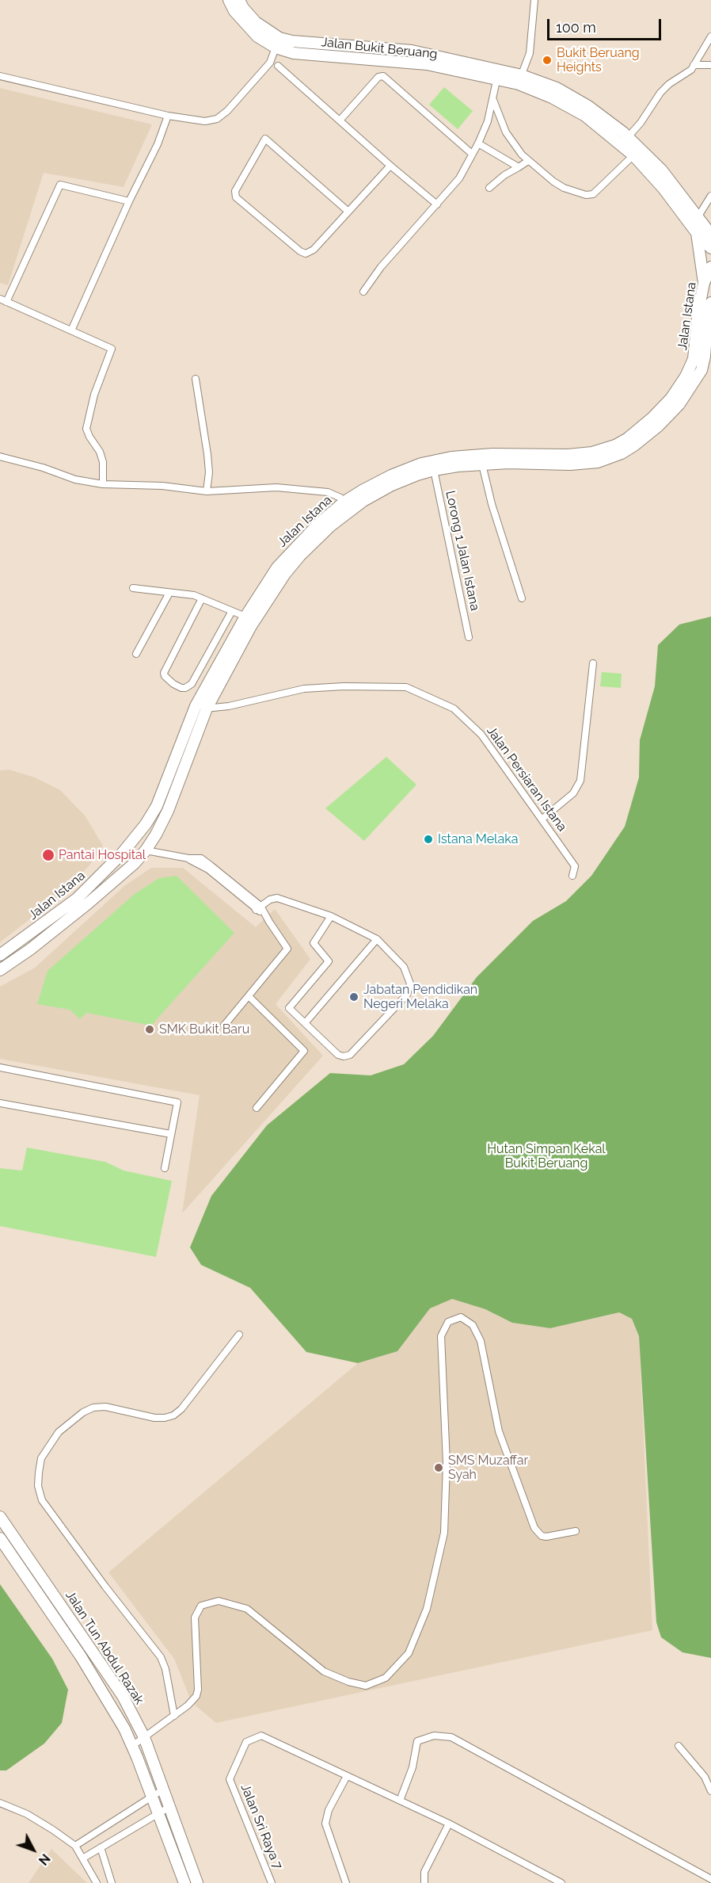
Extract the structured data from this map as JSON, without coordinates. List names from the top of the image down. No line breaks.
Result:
{"streets":{"main road":["Jalan Bukit Beruang","Jalan Istana","Jalan Tun Abdul Razak"],"street":["Lorong 1 Jalan Istana","Jalan Persiaran Istana","Jalan Sri Raya 7"]},"crossings":[["Jalan Istana","Lorong 1 Jalan Istana"],["Jalan Istana","Jalan Persiaran Istana"]],"parks":["Hutan Simpan Kekal Bukit Beruang"],"places":["Bukit Beruang Heights","Istana Melaka","Pantai Hospital","Jabatan Pendidikan Negeri Melaka","SMK Bukit Baru","SMS Muzaffar Syah"],"scale_bar":"100 m","north":"bottom right"}
